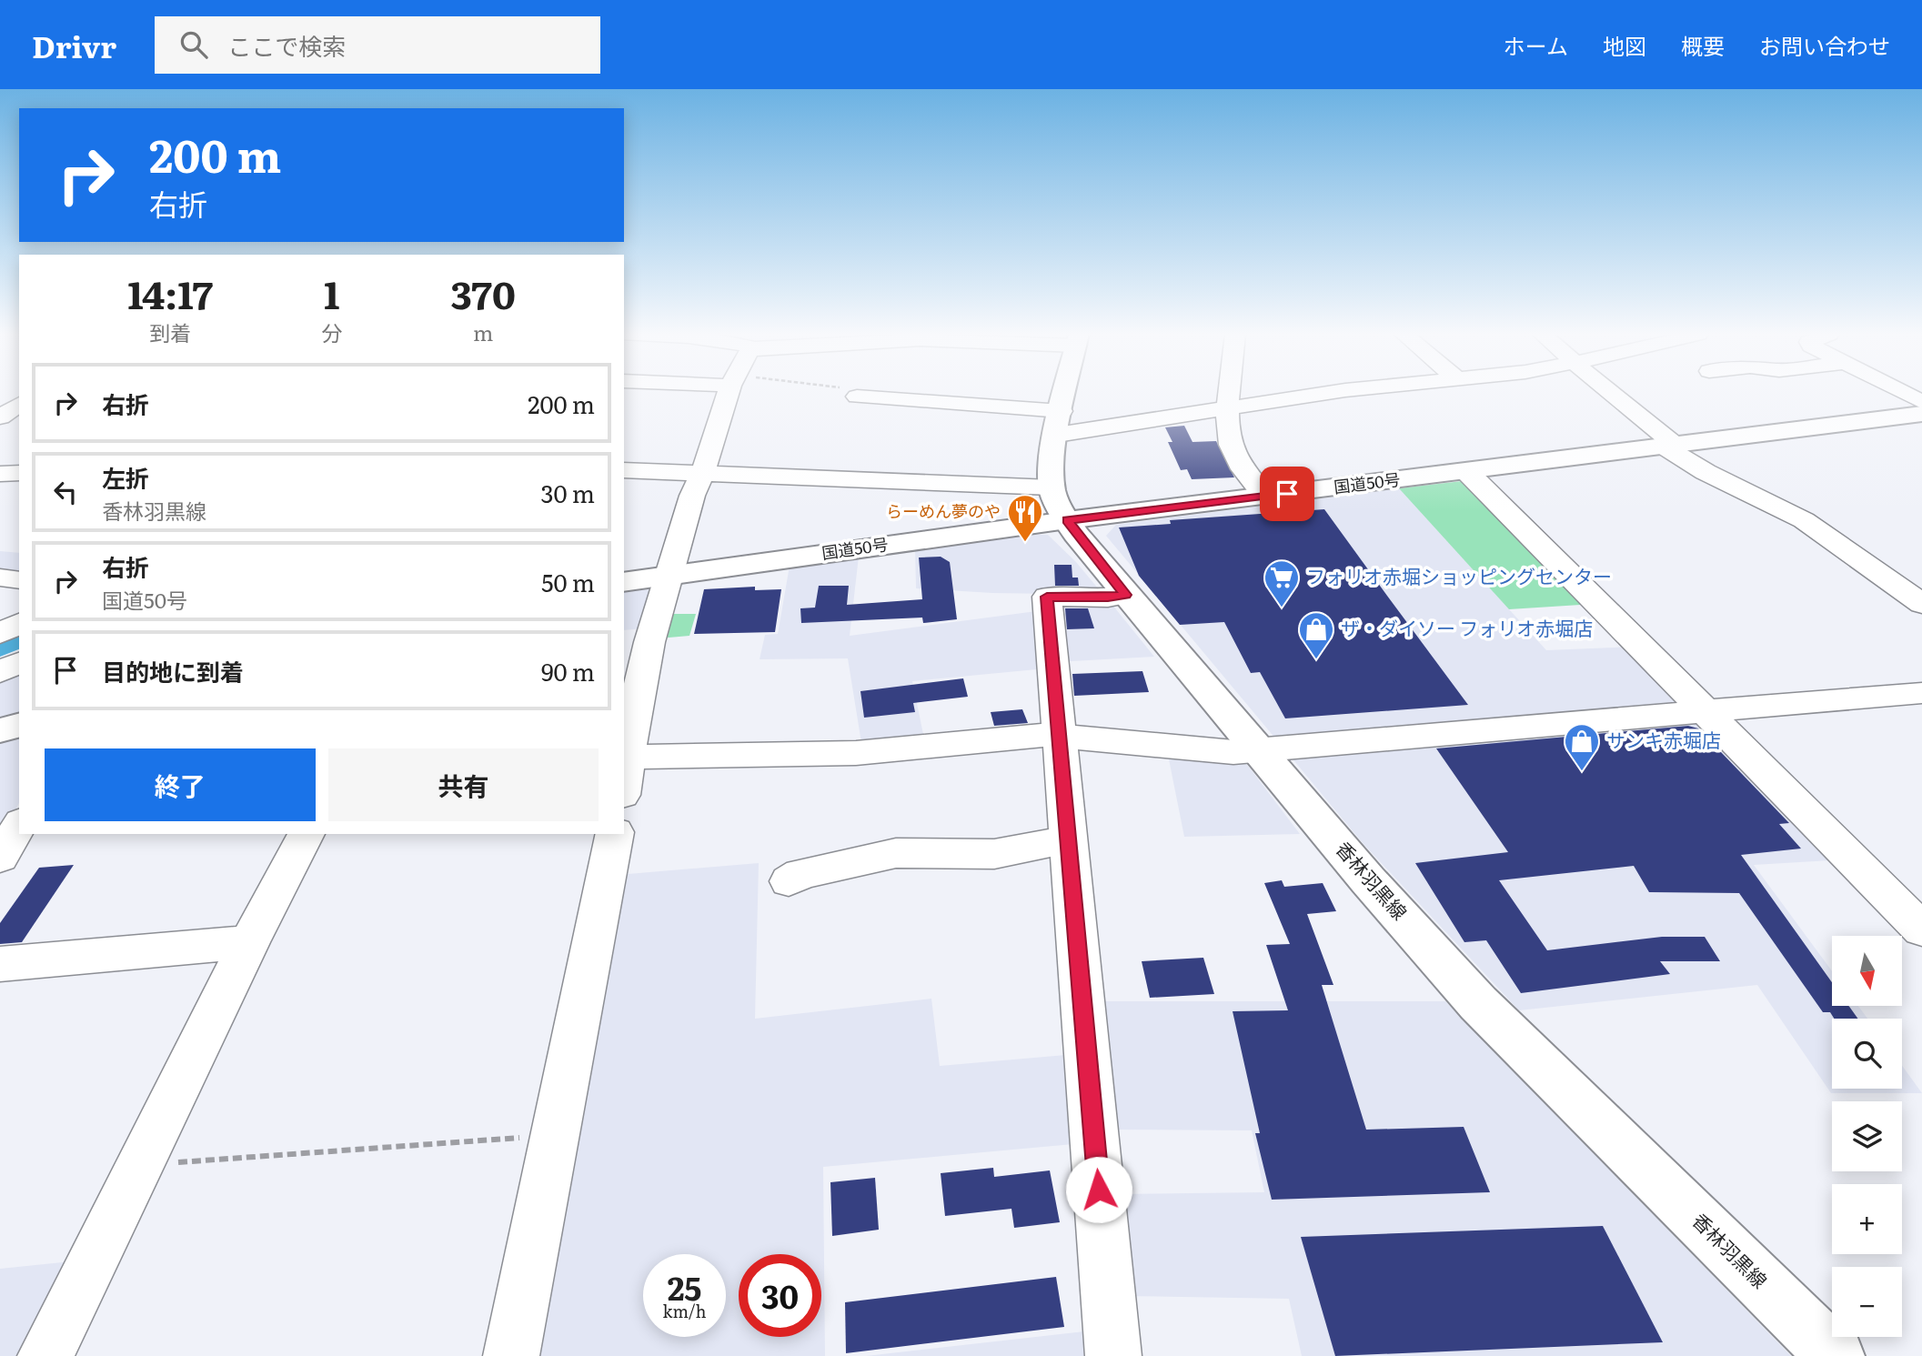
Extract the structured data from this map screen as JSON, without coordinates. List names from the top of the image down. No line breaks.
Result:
{"streets":{"main road":["国道50号","香林羽黒線"]},"crossings":[["国道50号","香林羽黒線"]],"places":{"restaurant":["らーめん夢のや"],"supermarket":["フォリオ赤堀ショッピングセンター"],"shop":["ザ・ダイソー フォリオ赤堀店","サンキ赤堀店"]},"north":"bottom","page":{"header":"Drivr","search":"ここで検索","nav":["ホーム","地図","概要","お問い合わせ"],"turn":["200 m","右折"],"eta":["14:17","到着","1","分","370","m"],"list":[{"name":"右折","value":"200 m"},{"name":"左折","note":"香林羽黒線","value":"30 m"},{"name":"右折","note":"国道50号","value":"50 m"},{"name":"目的地に到着","value":"90 m"}],"buttons":["終了","共有"],"map_buttons":["+","−"],"speed":"25 km/h","limit":"30"}}
